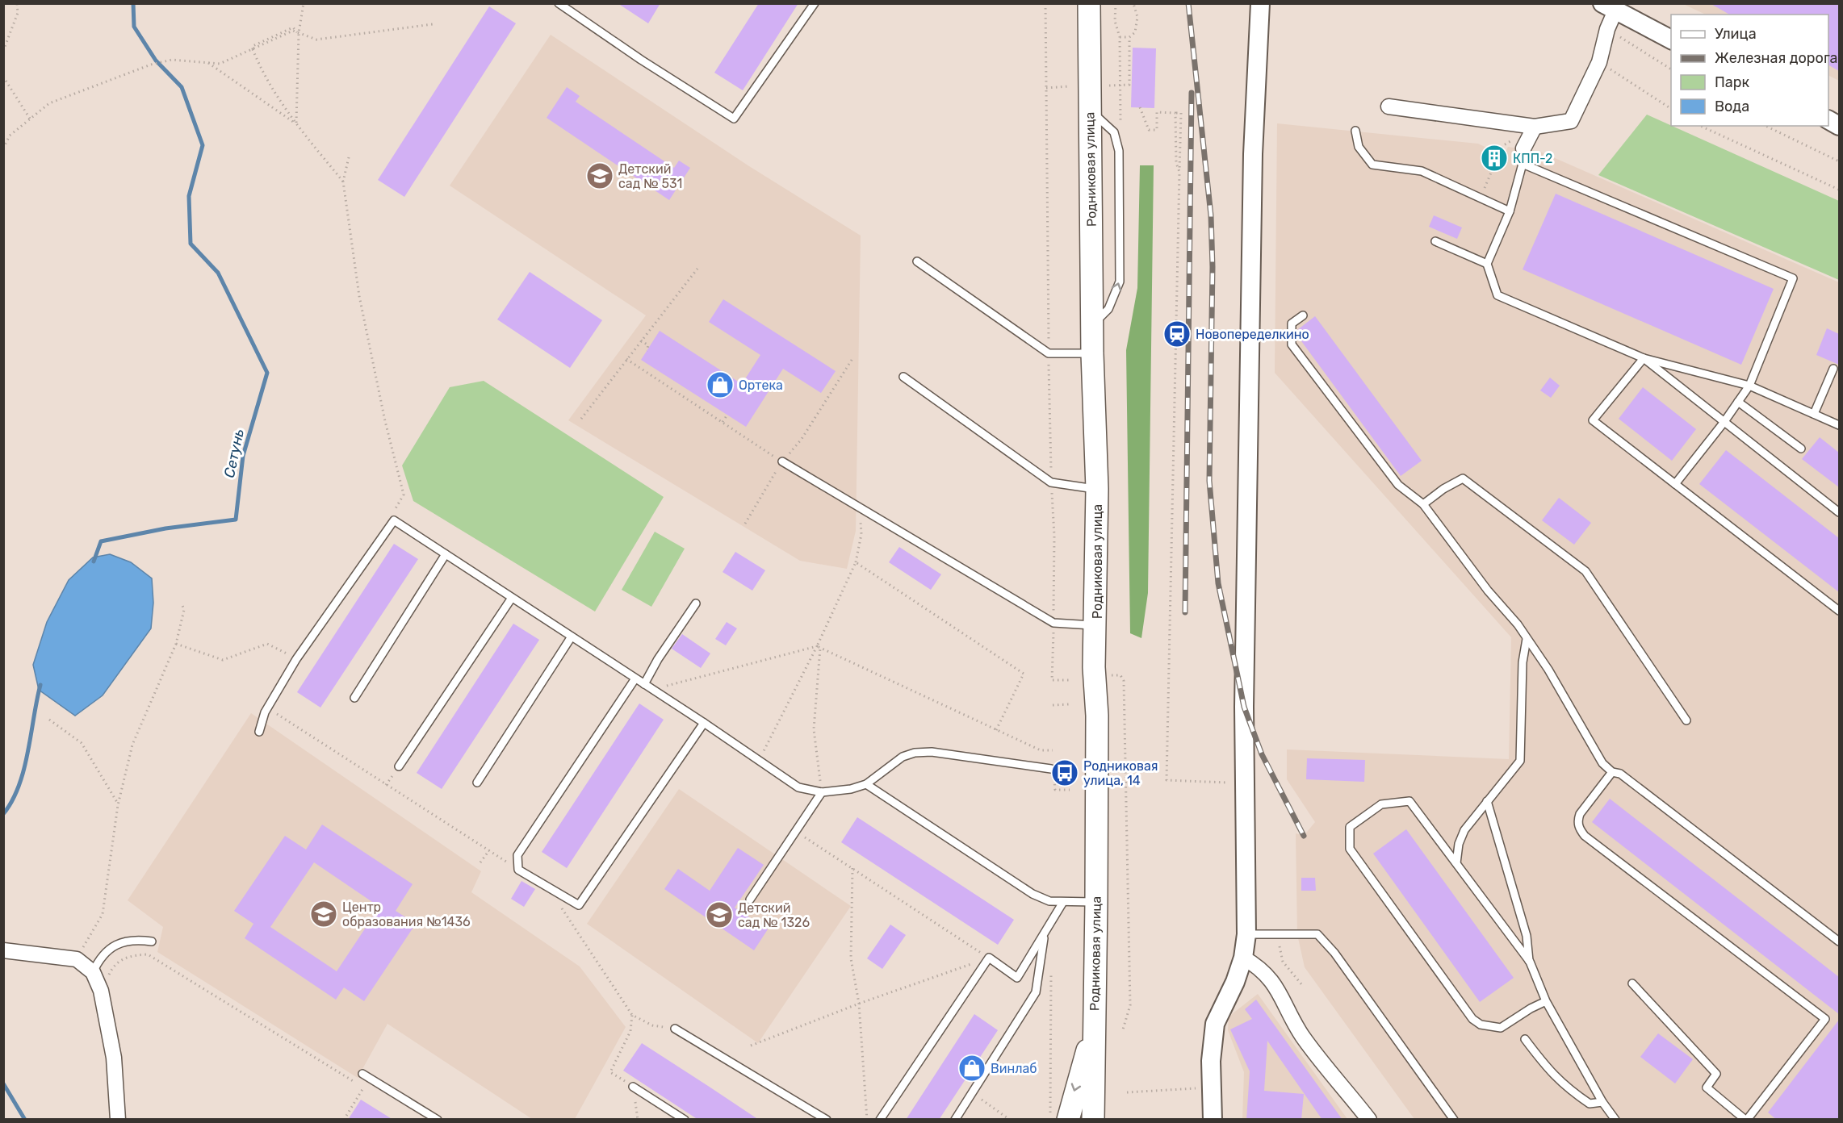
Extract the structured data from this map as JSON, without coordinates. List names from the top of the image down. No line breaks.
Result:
{"streets":{"main road":["Родниковая улица"]},"water":["Сетунь"],"places":{"building":["КПП-2"],"school or university":["Детский сад № 531","Центр образования №1436","Детский сад № 1326"],"station":["Новопеределкино"],"shop":["Ортека","Винлаб"],"bus stop":["Родниковая улица, 14"]},"legend":["Улица","Железная дорога","Парк","Вода"]}
